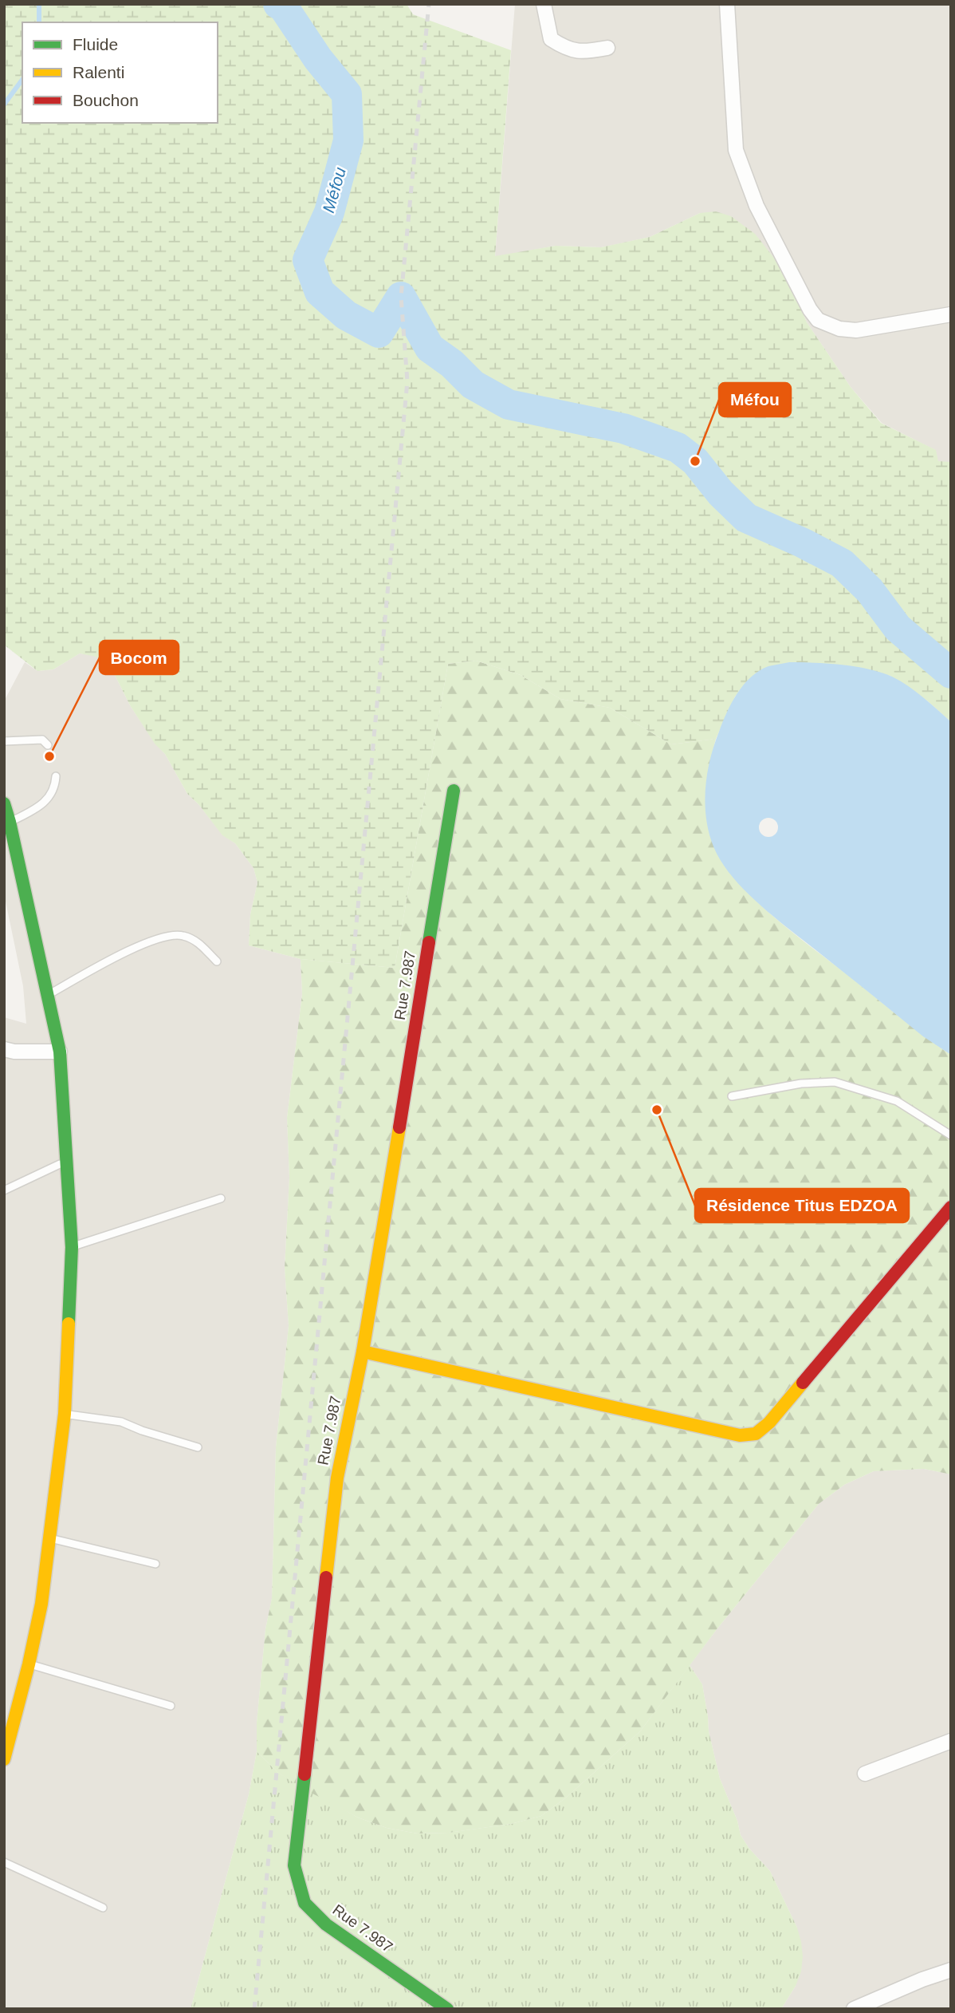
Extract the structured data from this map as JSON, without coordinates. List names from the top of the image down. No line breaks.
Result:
{"streets":{"main road":["Rue 7.987"]},"water":["Méfou"],"places":["Méfou","Bocom","Résidence Titus EDZOA"],"legend":["Fluide","Ralenti","Bouchon"]}
